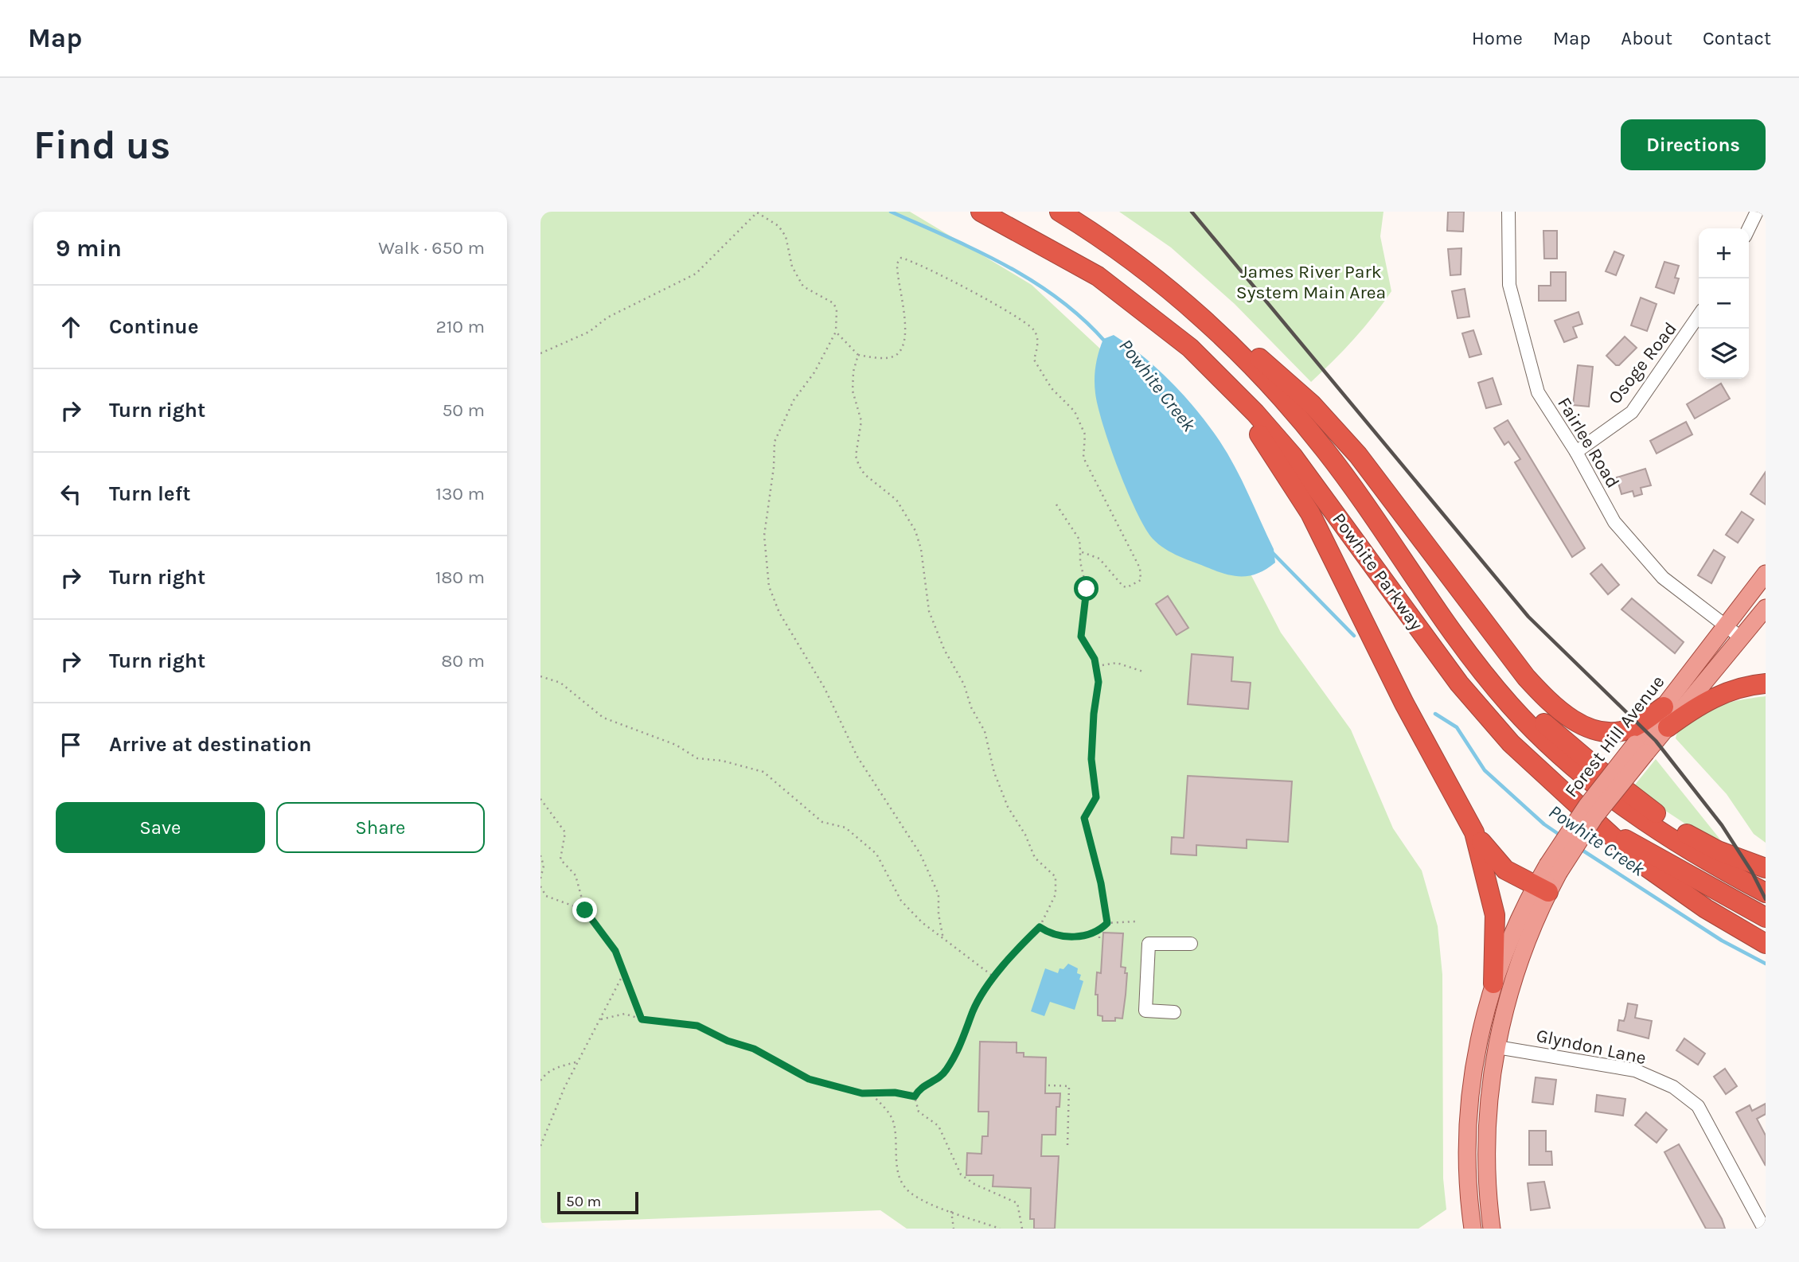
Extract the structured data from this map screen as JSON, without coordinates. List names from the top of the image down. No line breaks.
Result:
{"streets":{"highway":["Powhite Parkway"],"main road":["Forest Hill Avenue"],"street":["Osoge Road","Fairlee Road","Glyndon Lane"]},"crossings":[["Osoge Road","Fairlee Road"],["Fairlee Road","Forest Hill Avenue"],["Forest Hill Avenue","Glyndon Lane"]],"water":["Powhite Creek"],"parks":["James River Park System Main Area"],"scale_bar":"50 m","page":{"header":"Map","nav":["Home","Map","About","Contact"],"buttons":["Directions",["Save","Share"]],"title":"Find us","heading":["9 min","Walk · 650 m"],"map_buttons":["+","−"],"list":[["Continue","210 m"],["Turn right","50 m"],["Turn left","130 m"],["Turn right","180 m"],["Turn right","80 m"],"Arrive at destination"],"scale":"50 m"}}
